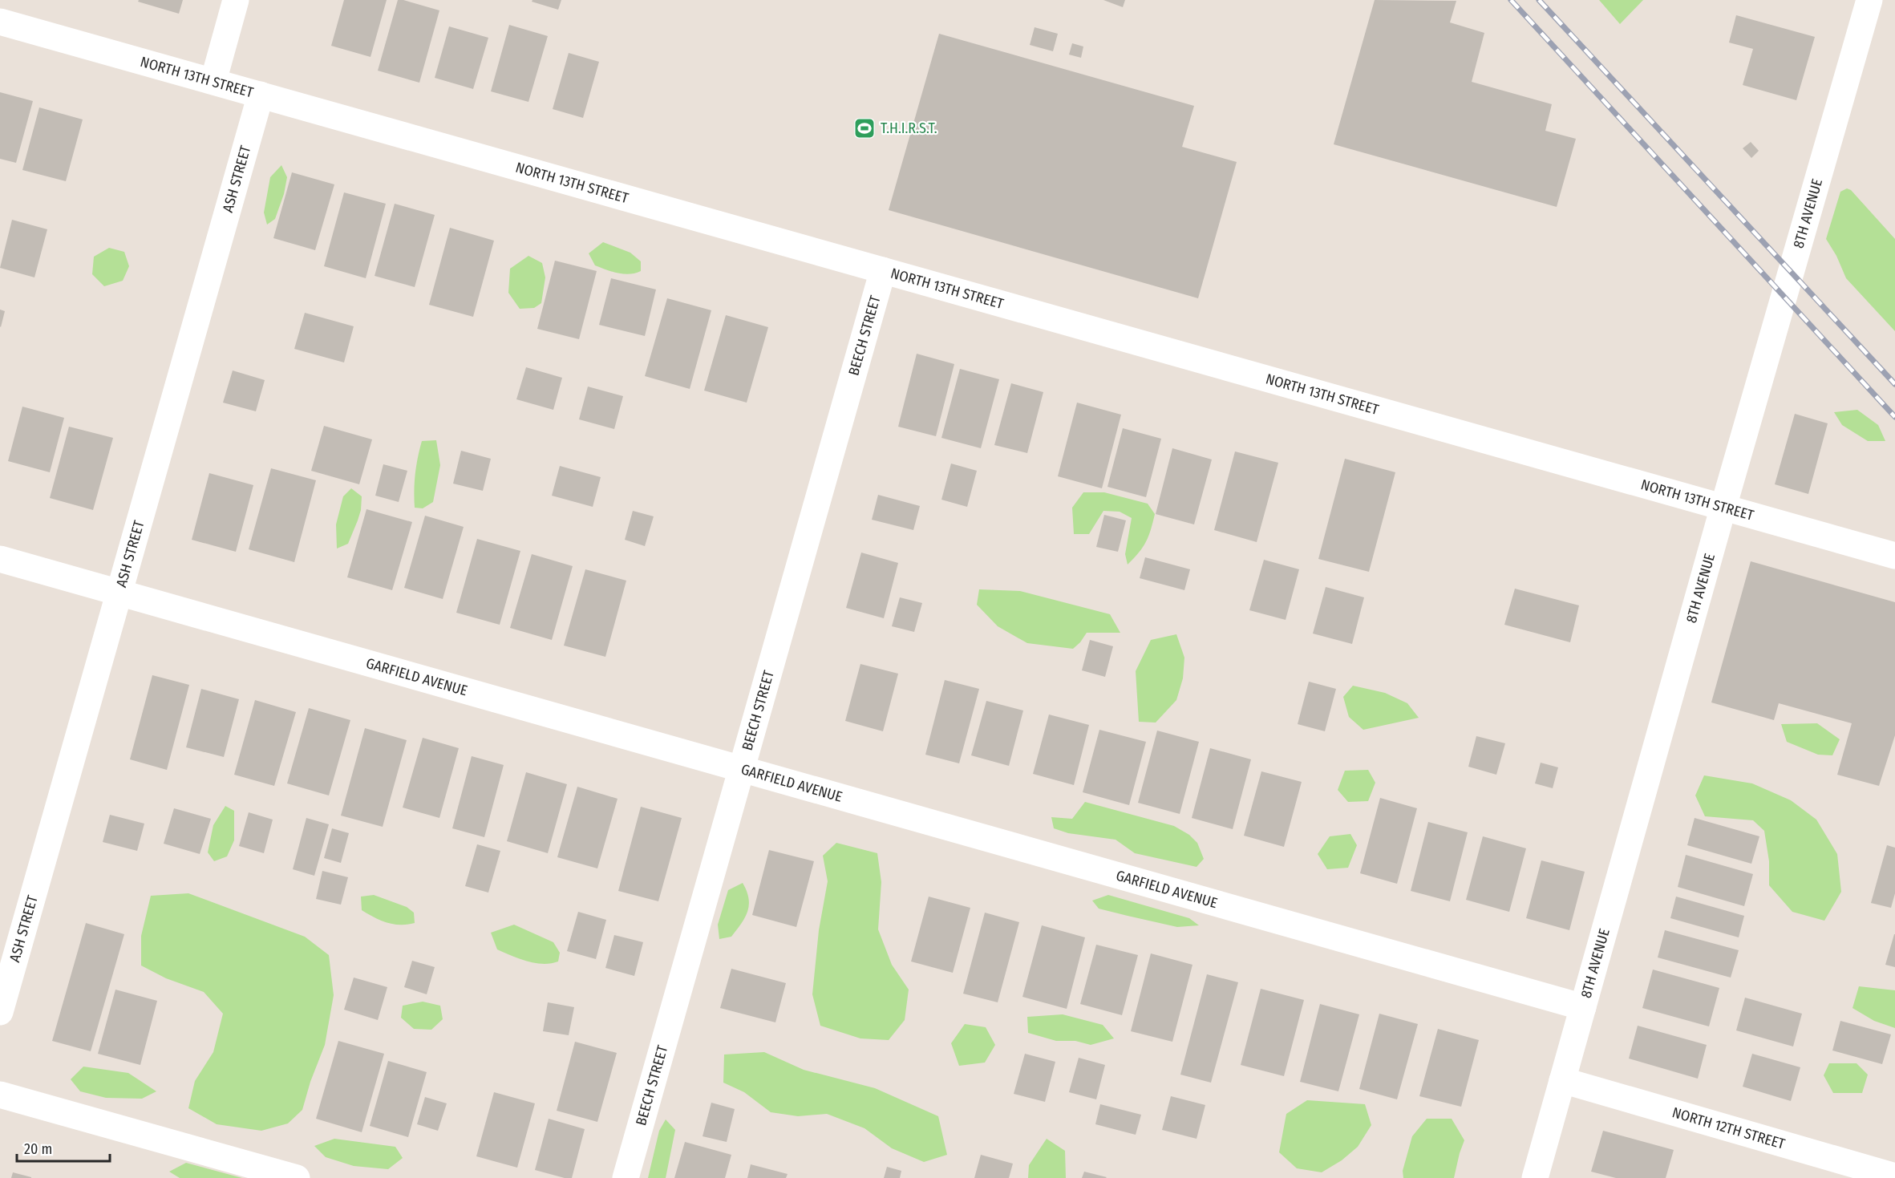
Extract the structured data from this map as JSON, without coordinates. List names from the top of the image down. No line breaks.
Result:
{"streets":{"street":["NORTH 13TH STREET","ASH STREET","8TH AVENUE","BEECH STREET","GARFIELD AVENUE","NORTH 12TH STREET"]},"crossings":[["NORTH 13TH STREET","ASH STREET"],["NORTH 13TH STREET","8TH AVENUE"],["NORTH 13TH STREET","BEECH STREET"],["ASH STREET","GARFIELD AVENUE"],["8TH AVENUE","GARFIELD AVENUE"],["8TH AVENUE","NORTH 12TH STREET"],["BEECH STREET","GARFIELD AVENUE"]],"places":{"sports":["T.H.I.R.S.T."]},"scale_bar":"20 m"}
